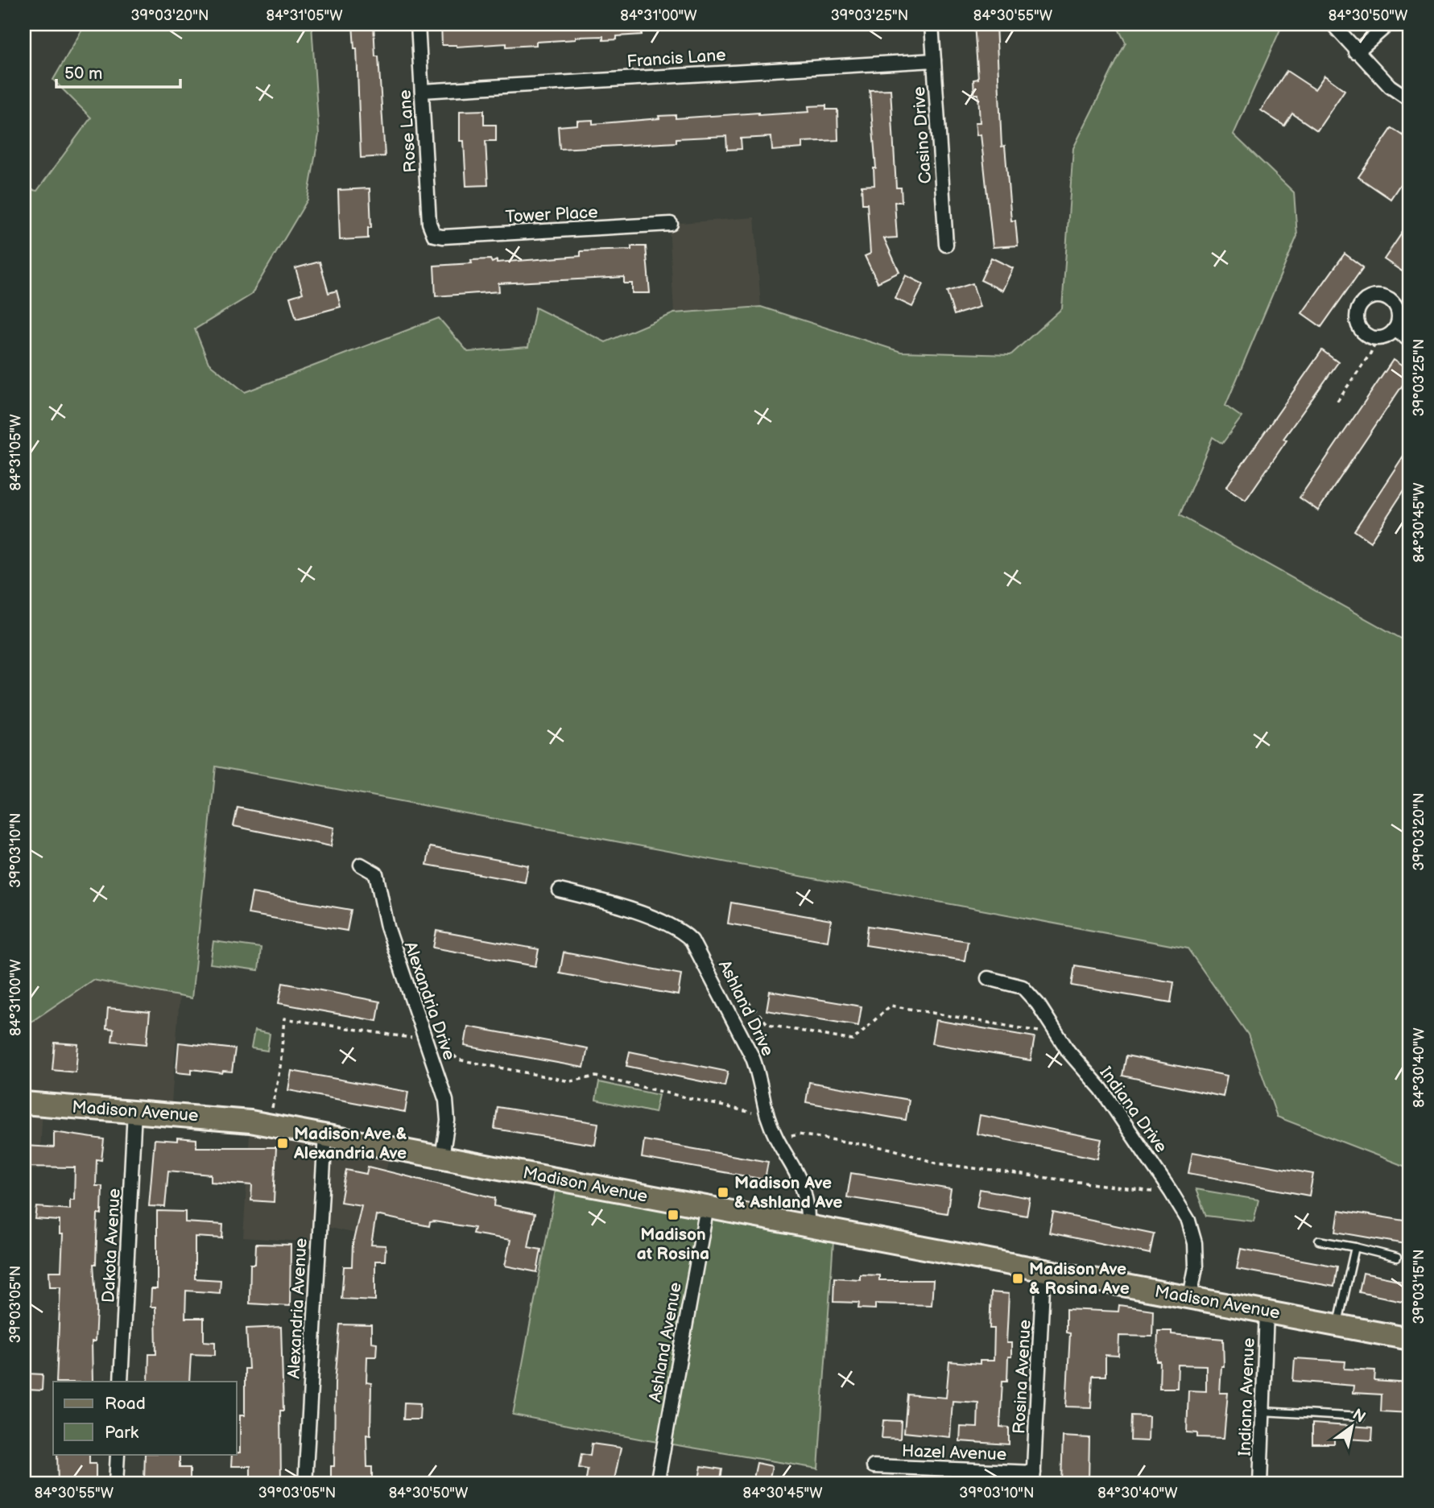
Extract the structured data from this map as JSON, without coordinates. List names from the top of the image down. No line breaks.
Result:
{"streets":{"main road":["Madison Avenue"],"street":["Francis Lane","Rose Lane","Casino Drive","Tower Place","Alexandria Drive","Ashland Drive","Indiana Drive","Dakota Avenue","Alexandria Avenue","Ashland Avenue","Rosina Avenue","Indiana Avenue","Hazel Avenue"]},"crossings":[["Francis Lane","Rose Lane"],["Francis Lane","Casino Drive"],["Rose Lane","Tower Place"],["Alexandria Drive","Madison Avenue"],["Ashland Drive","Madison Avenue"],["Indiana Drive","Madison Avenue"],["Madison Avenue","Dakota Avenue"],["Madison Avenue","Alexandria Avenue"],["Madison Avenue","Ashland Avenue"],["Madison Avenue","Rosina Avenue"],["Madison Avenue","Indiana Avenue"],["Rosina Avenue","Hazel Avenue"]],"places":{"transit":["Madison Ave & Alexandria Ave","Madison Ave & Ashland Ave","Madison at Rosina","Madison Ave & Rosina Ave"]},"legend":["Road","Park"],"scale_bar":"50 m","north":"top right","coordinates":["39°03'20\"N","84°31'05\"W","84°31'00\"W","39°03'25\"N","84°30'55\"W","84°30'50\"W","84°30'45\"W","39°03'10\"N","84°30'40\"W","39°03'15\"N","39°03'05\"N"]}
